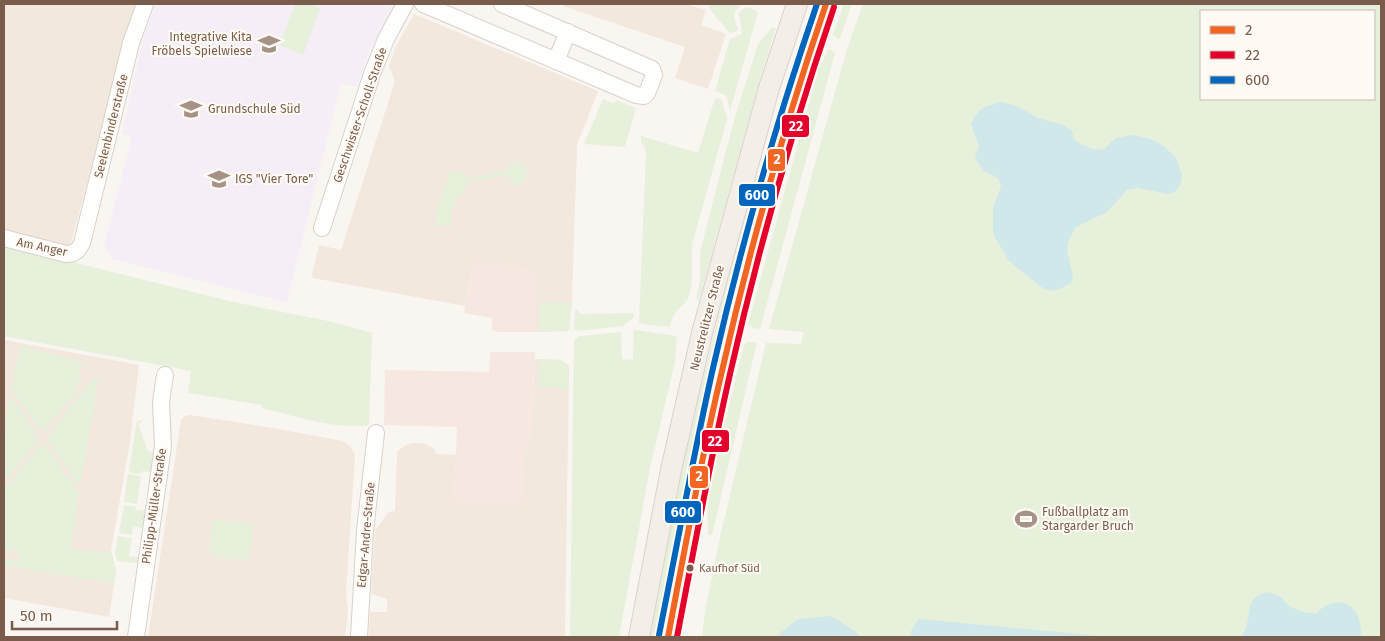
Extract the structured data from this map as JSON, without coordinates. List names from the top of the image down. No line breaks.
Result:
{"streets":{"main road":["Neustrelitzer Straße"],"street":["Geschwister-Scholl-Straße","Seelenbinderstraße","Am Anger","Philipp-Müller-Straße","Edgar-Andre-Straße"]},"crossings":[["Seelenbinderstraße","Am Anger"]],"places":{"school or university":["Integrative Kita Fröbels Spielwiese","Grundschule Süd","IGS \"Vier Tore\""],"sports":["Fußballplatz am Stargarder Bruch"],"other":["Kaufhof Süd"]},"lines":["transit line 2","transit line 600","transit line 22"],"legend":["2","22","600"],"scale_bar":"50 m"}
